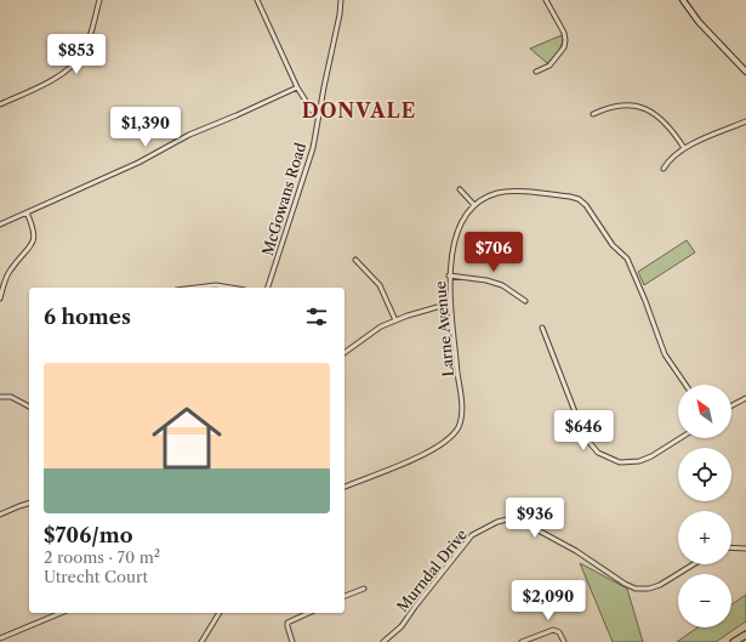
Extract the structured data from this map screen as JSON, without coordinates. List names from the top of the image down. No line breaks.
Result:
{"streets":{"street":["McGowans Road","Larne Avenue","Murndal Drive"]},"districts":["DONVALE"],"north":"top left","page":{"price":["$853","$1,390","$706","$646","$936","$2,090"],"heading":"6 homes","list":[{"name":"$706/mo","note":"2 rooms · 70 m² · Utrecht Court"}],"map_buttons":["+","−"]}}
